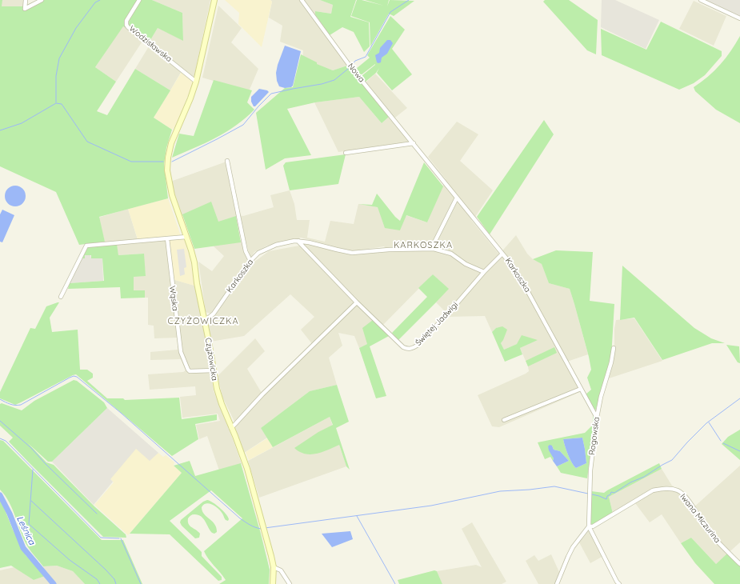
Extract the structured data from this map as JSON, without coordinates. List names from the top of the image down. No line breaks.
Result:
{"streets":{"street":["Wodzisławska","Nowa","Karkoszka","Wąska","Świętej Jadwigi","Czyżowicka","Rogowska","Iwana Miczurina"]},"crossings":[["Wodzisławska","Czyżowicka"],["Nowa","Karkoszka"],["Karkoszka","Świętej Jadwigi"],["Karkoszka","Czyżowicka"],["Karkoszka","Rogowska"],["Wąska","Czyżowicka"],["Rogowska","Iwana Miczurina"]],"districts":["KARKOSZKA","CZYŻOWICZKA"],"water":["Leśnica"]}
